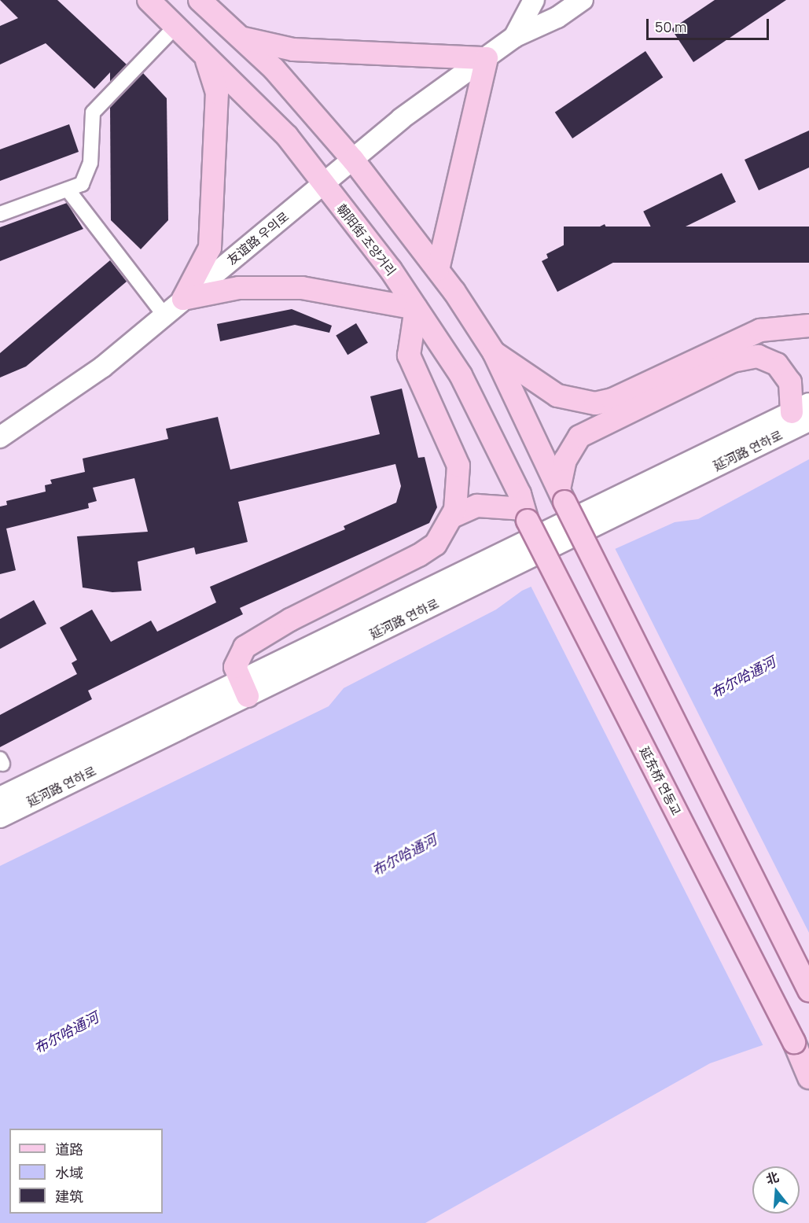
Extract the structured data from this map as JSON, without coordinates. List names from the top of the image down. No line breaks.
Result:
{"streets":{"main road":["友谊路 우의로","朝阳街 조양거리","延河路 연하로","延东桥 연동교"]},"crossings":[["友谊路 우의로","朝阳街 조양거리"],["朝阳街 조양거리","延东桥 연동교"]],"water":["布尔哈通河"],"legend":["道路","水域","建筑"],"scale_bar":"50 m","north":"top"}
